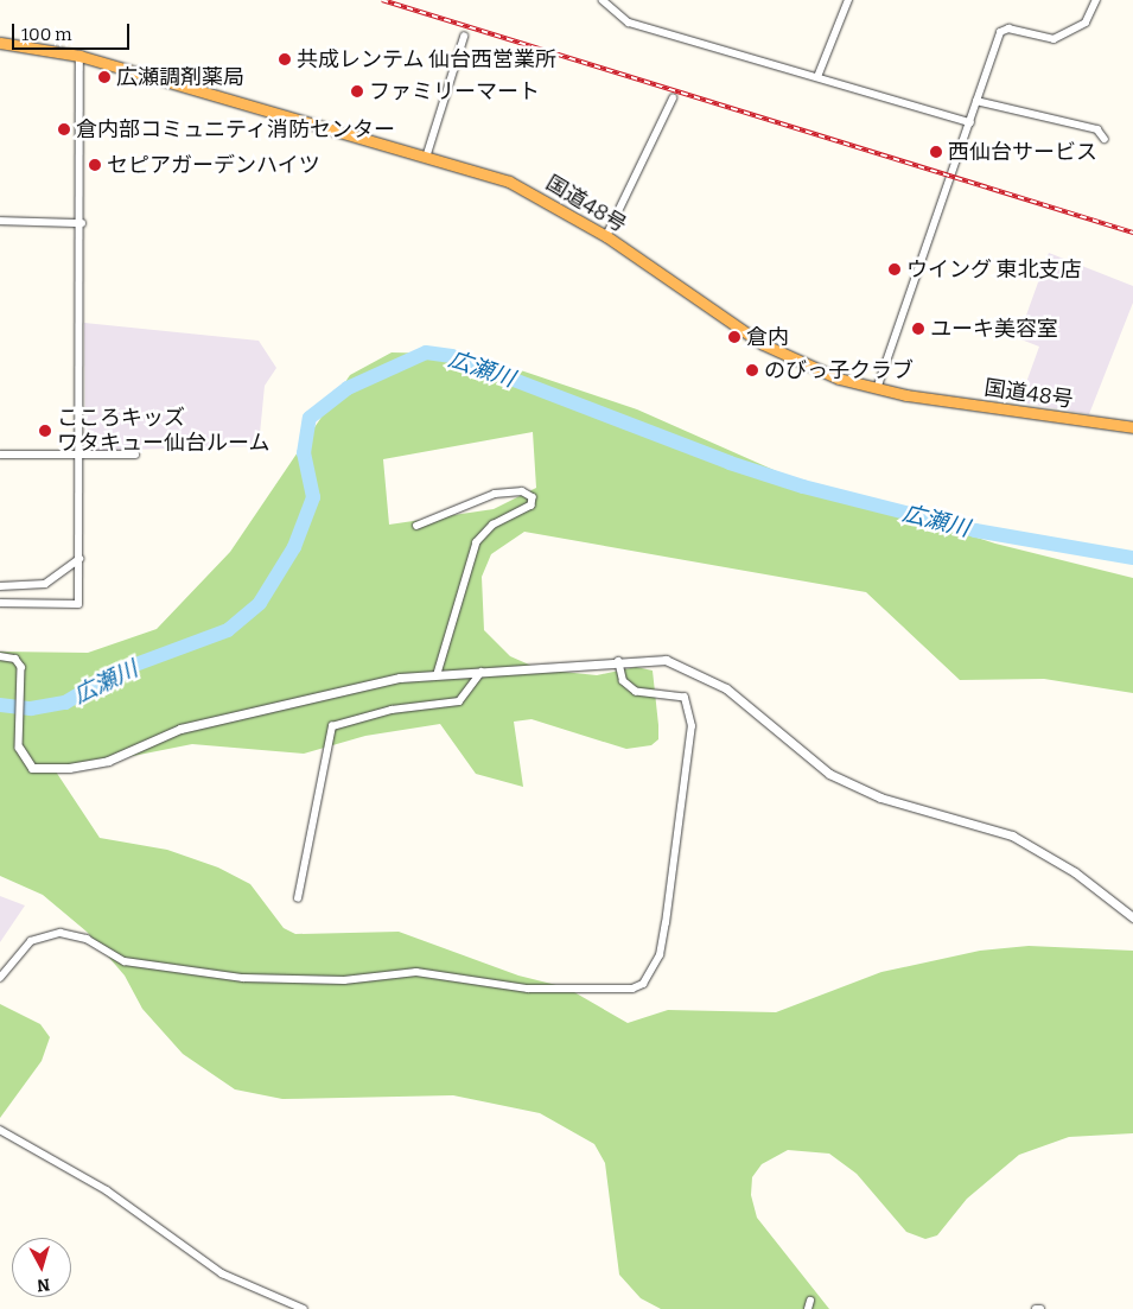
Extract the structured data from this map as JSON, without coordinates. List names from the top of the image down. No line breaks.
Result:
{"streets":{"highway":["国道48号"]},"water":["広瀬川"],"places":["共成レンテム 仙台西営業所","広瀬調剤薬局","ファミリーマート","倉内部コミュニティ消防センター","西仙台サービス","セピアガーデンハイツ","ウイング 東北支店","ユーキ美容室","倉内","のびっ子クラブ","こころキッズ ワタキュー仙台ルーム"],"scale_bar":"100 m","north":"bottom"}
